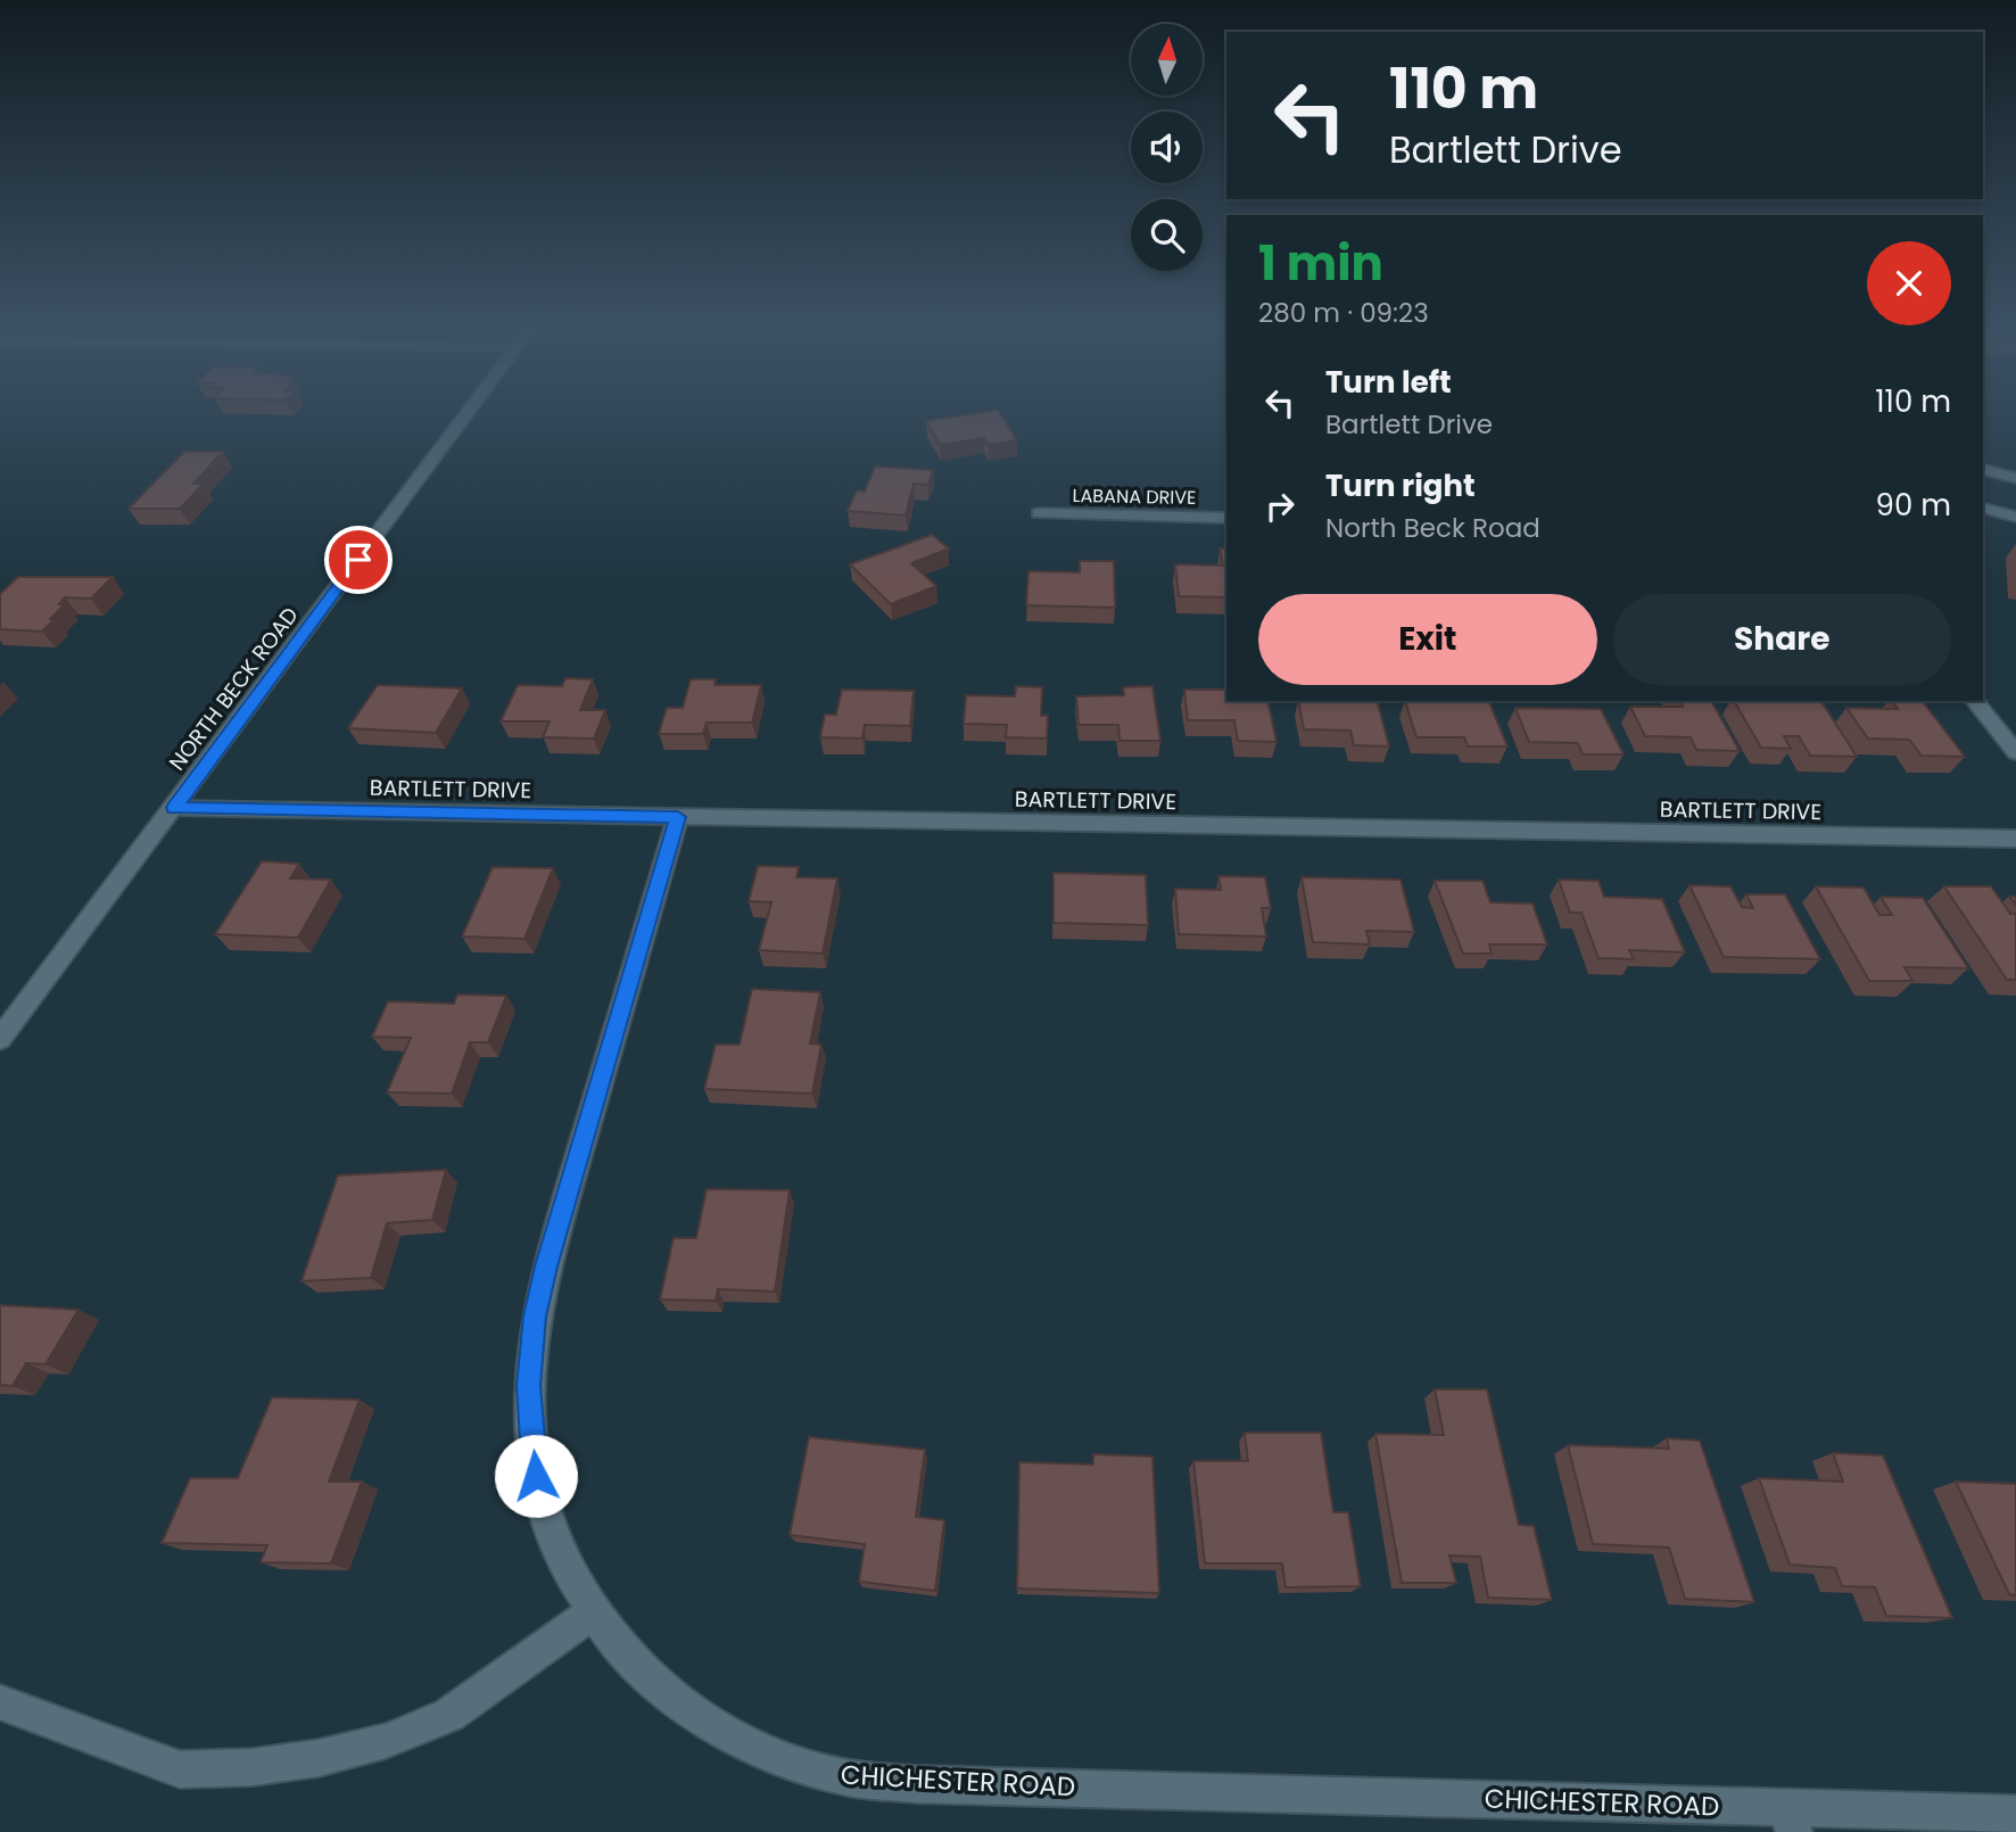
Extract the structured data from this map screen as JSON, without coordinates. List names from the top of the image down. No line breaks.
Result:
{"streets":{"street":["LABANA DRIVE","NORTH BECK ROAD","BARTLETT DRIVE","CHICHESTER ROAD"]},"crossings":[["NORTH BECK ROAD","BARTLETT DRIVE"],["BARTLETT DRIVE","CHICHESTER ROAD"]],"north":"top","page":{"turn":["110 m","Bartlett Drive"],"heading":["1 min","280 m · 09:23"],"list":[{"name":"Turn left","note":"Bartlett Drive","value":"110 m"},{"name":"Turn right","note":"North Beck Road","value":"90 m"}],"buttons":["Exit","Share"]}}
